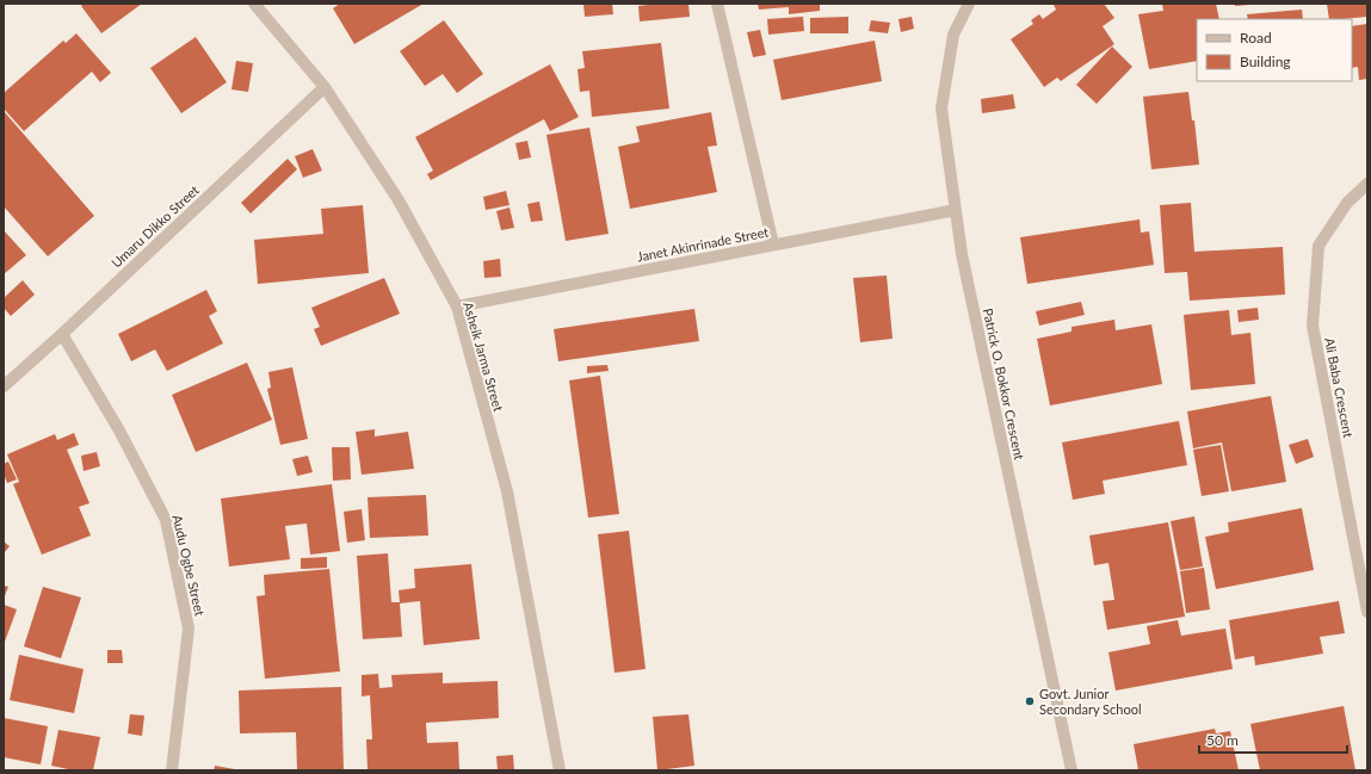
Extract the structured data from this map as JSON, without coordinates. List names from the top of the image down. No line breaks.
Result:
{"streets":{"street":["Umaru Dikko Street","Janet Akinrinade Street","Asheik Jarma Street","Patrick O. Bokkor Crescent","Ali Baba Crescent","Audu Ogbe Street"]},"crossings":[["Umaru Dikko Street","Asheik Jarma Street"],["Umaru Dikko Street","Audu Ogbe Street"],["Janet Akinrinade Street","Asheik Jarma Street"],["Janet Akinrinade Street","Patrick O. Bokkor Crescent"]],"places":["Govt. Junior Secondary School"],"legend":["Road","Building"],"scale_bar":"50 m"}
